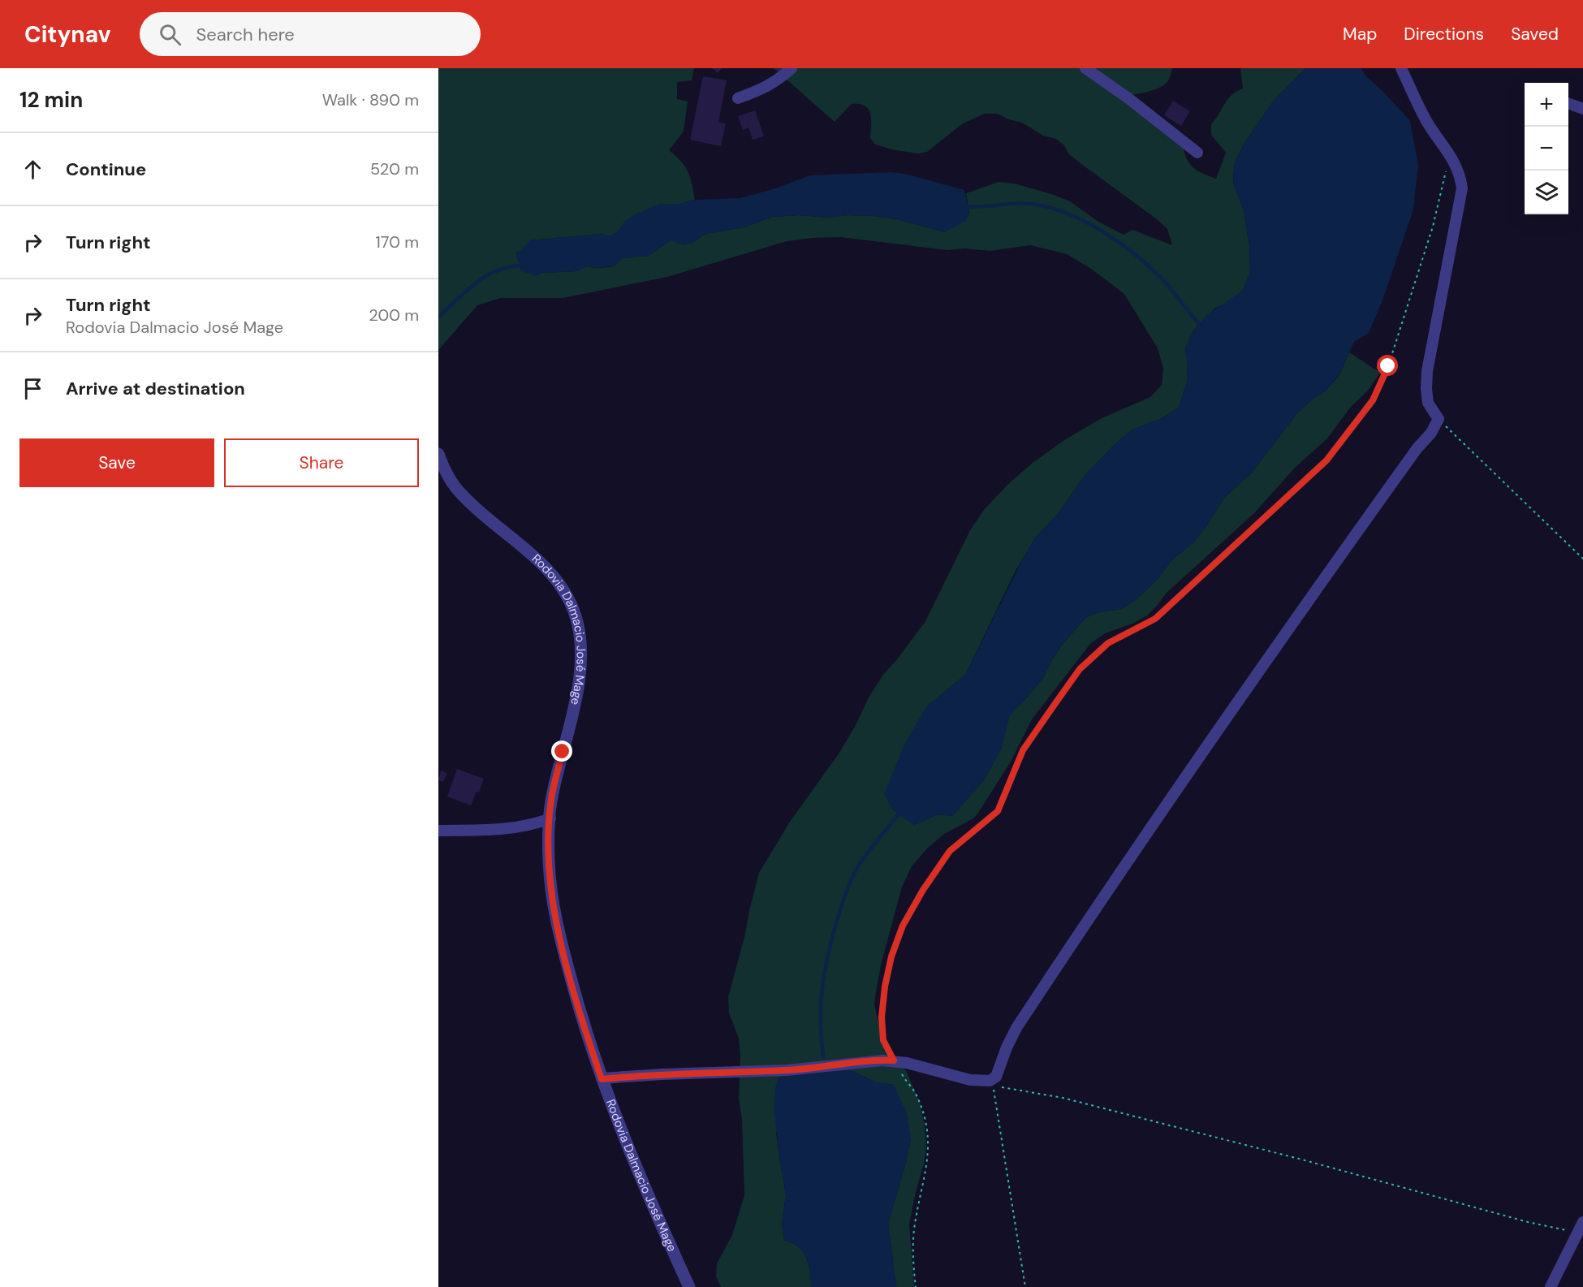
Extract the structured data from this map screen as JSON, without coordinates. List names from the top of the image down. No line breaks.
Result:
{"streets":{"street":["Rodovia Dalmacio José Mage"]},"page":{"header":"Citynav","search":"Search here","nav":["Map","Directions","Saved"],"heading":["12 min","Walk · 890 m"],"map_buttons":["+","−"],"list":[["Continue","520 m"],["Turn right","170 m"],["Turn right","Rodovia Dalmacio José Mage","200 m"],"Arrive at destination"],"buttons":["Save","Share"]}}
